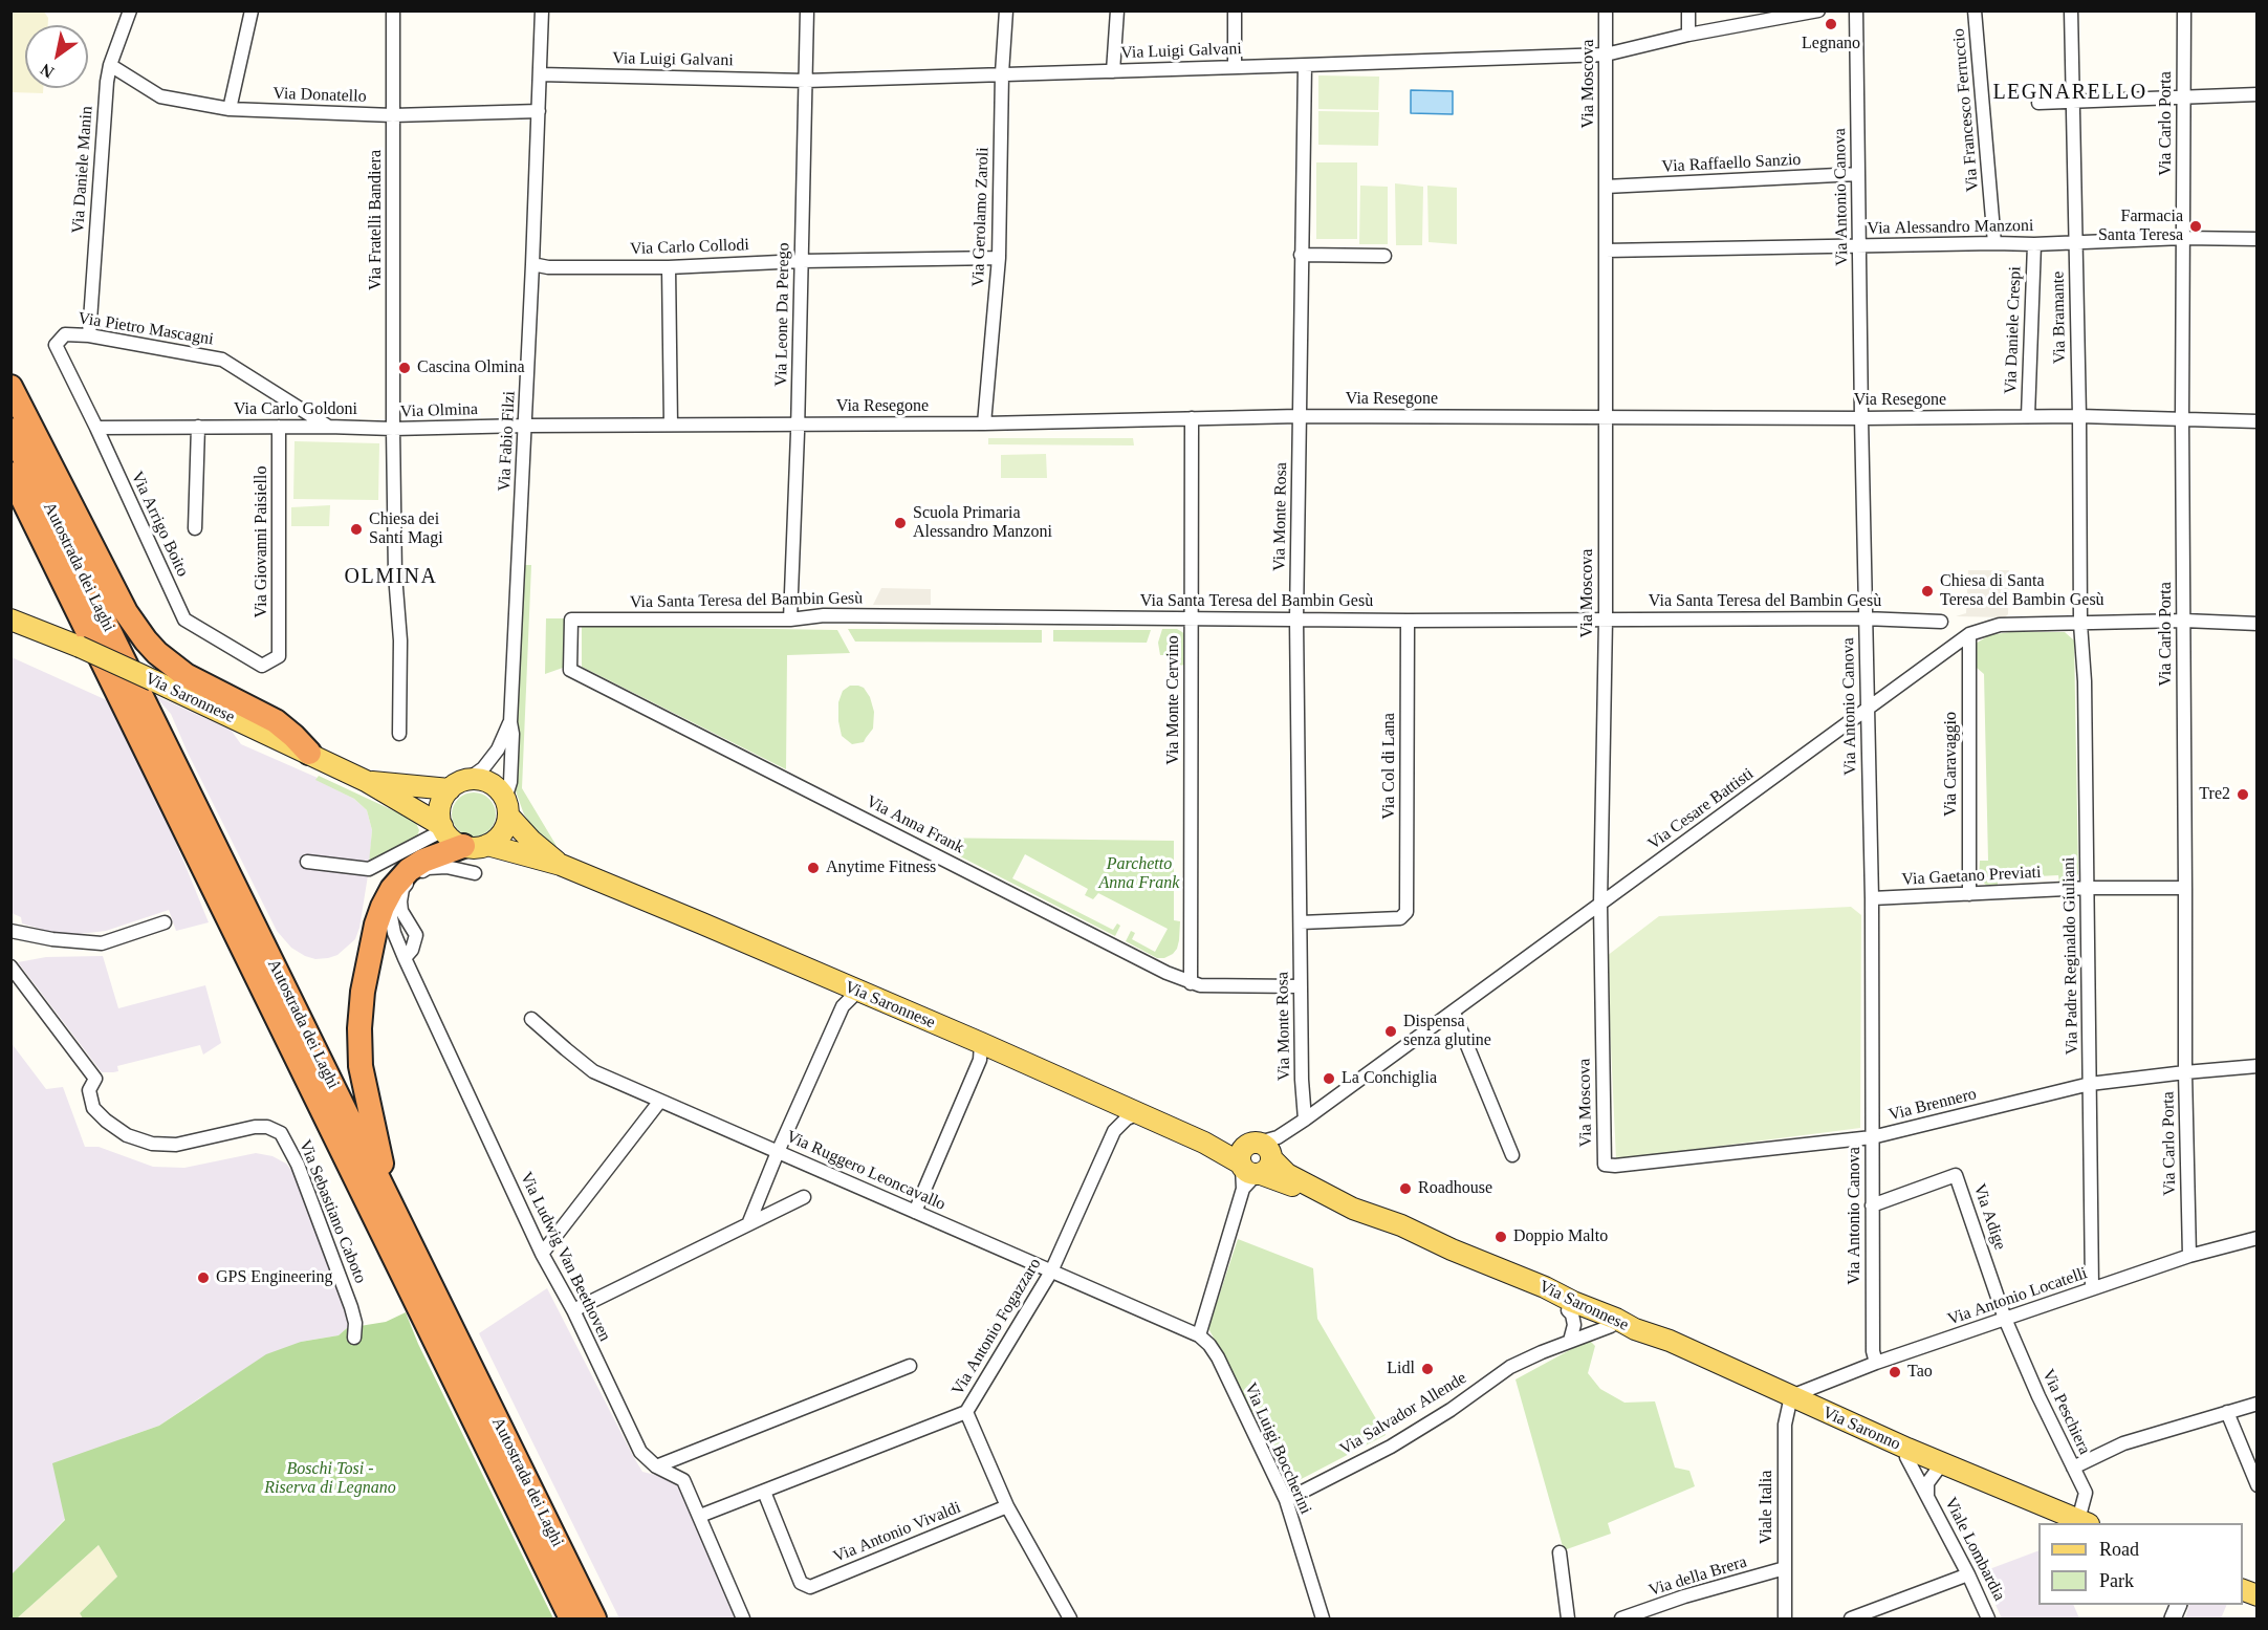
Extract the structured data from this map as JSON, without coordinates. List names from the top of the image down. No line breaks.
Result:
{"streets":{"highway":["Autostrada dei Laghi"],"main road":["Via Saronnese","Via Saronno"],"street":["Via Luigi Galvani","Via Moscova","Via Donatello","Via Francesco Ferruccio","Via Carlo Porta","Via Raffaello Sanzio","Via Daniele Manin","Via Antonio Canova","Via Gerolamo Zaroli","Via Fratelli Bandiera","Via Alessandro Manzoni","Via Carlo Collodi","Via Leone Da Perego","Via Bramante","Via Pietro Mascagni","Via Daniele Crespi","Via Resegone","Via Carlo Goldoni","Via Olmina","Via Fabio Filzi","Via Monte Rosa","Via Arrigo Boito","Via Giovanni Paisiello","Via Santa Teresa del Bambin Gesù","Via Monte Cervino","Via Caravaggio","Via Col di Lana","Via Cesare Battisti","Via Anna Frank","Via Gaetano Previati","Via Padre Reginaldo Giuliani","Via Brennero","Via Ruggero Leoncavallo","Via Sebastiano Caboto","Via Adige","Via Ludwig Van Beethoven","Via Antonio Locatelli","Via Antonio Fogazzaro","Via Peschiera","Via Salvador Allende","Via Luigi Boccherini","Viale Italia","Via Antonio Vivaldi","Viale Lombardia","Via della Brera"]},"crossings":[["Via Luigi Galvani","Via Moscova"],["Via Luigi Galvani","Via Gerolamo Zaroli"],["Via Luigi Galvani","Via Leone Da Perego"],["Via Luigi Galvani","Via Fabio Filzi"],["Via Luigi Galvani","Via Monte Rosa"],["Via Moscova","Via Raffaello Sanzio"],["Via Moscova","Via Alessandro Manzoni"],["Via Moscova","Via Resegone"],["Via Moscova","Via Santa Teresa del Bambin Gesù"],["Via Moscova","Via Cesare Battisti"],["Via Moscova","Via Brennero"],["Via Donatello","Via Daniele Manin"],["Via Donatello","Via Fratelli Bandiera"],["Via Donatello","Via Fabio Filzi"],["Via Francesco Ferruccio","Via Alessandro Manzoni"],["Via Carlo Porta","Via Alessandro Manzoni"],["Via Carlo Porta","Via Resegone"],["Via Carlo Porta","Via Gaetano Previati"],["Via Carlo Porta","Via Brennero"],["Via Carlo Porta","Via Antonio Locatelli"],["Via Raffaello Sanzio","Via Antonio Canova"],["Via Daniele Manin","Via Pietro Mascagni"],["Via Antonio Canova","Via Alessandro Manzoni"],["Via Antonio Canova","Via Resegone"],["Via Antonio Canova","Via Santa Teresa del Bambin Gesù"],["Via Antonio Canova","Via Cesare Battisti"],["Via Antonio Canova","Via Gaetano Previati"],["Via Antonio Canova","Via Brennero"],["Via Antonio Canova","Via Adige"],["Via Antonio Canova","Via Antonio Locatelli"],["Via Gerolamo Zaroli","Via Carlo Collodi"],["Via Gerolamo Zaroli","Via Resegone"],["Via Fratelli Bandiera","Via Carlo Goldoni"],["Via Fratelli Bandiera","Via Olmina"],["Via Alessandro Manzoni","Via Bramante"],["Via Alessandro Manzoni","Via Daniele Crespi"],["Via Carlo Collodi","Via Leone Da Perego"],["Via Carlo Collodi","Via Fabio Filzi"],["Via Leone Da Perego","Via Resegone"],["Via Leone Da Perego","Via Santa Teresa del Bambin Gesù"],["Via Bramante","Via Resegone"],["Via Bramante","Via Padre Reginaldo Giuliani"],["Via Pietro Mascagni","Via Carlo Goldoni"],["Via Pietro Mascagni","Via Arrigo Boito"],["Via Daniele Crespi","Via Resegone"],["Via Resegone","Via Olmina"],["Via Resegone","Via Fabio Filzi"],["Via Resegone","Via Monte Rosa"],["Via Resegone","Via Monte Cervino"],["Via Carlo Goldoni","Via Olmina"],["Via Carlo Goldoni","Via Arrigo Boito"],["Via Carlo Goldoni","Via Giovanni Paisiello"],["Via Olmina","Via Fabio Filzi"],["Via Fabio Filzi","Via Saronnese"],["Via Monte Rosa","Via Santa Teresa del Bambin Gesù"],["Via Monte Rosa","Via Col di Lana"],["Via Monte Rosa","Via Cesare Battisti"],["Via Monte Rosa","Via Anna Frank"],["Via Arrigo Boito","Via Giovanni Paisiello"],["Via Santa Teresa del Bambin Gesù","Via Monte Cervino"],["Via Santa Teresa del Bambin Gesù","Via Col di Lana"],["Via Santa Teresa del Bambin Gesù","Via Anna Frank"],["Via Saronnese","Via Cesare Battisti"],["Via Saronnese","Via Antonio Fogazzaro"],["Via Saronnese","Via Salvador Allende"],["Via Saronnese","Via Saronno"],["Via Monte Cervino","Via Anna Frank"],["Via Caravaggio","Via Cesare Battisti"],["Via Caravaggio","Via Gaetano Previati"],["Via Gaetano Previati","Via Padre Reginaldo Giuliani"],["Via Padre Reginaldo Giuliani","Via Brennero"],["Via Padre Reginaldo Giuliani","Via Antonio Locatelli"],["Via Ruggero Leoncavallo","Via Antonio Fogazzaro"],["Via Ruggero Leoncavallo","Via Luigi Boccherini"],["Via Adige","Via Antonio Locatelli"],["Via Adige","Via Peschiera"],["Via Ludwig Van Beethoven","Via Antonio Fogazzaro"],["Via Antonio Locatelli","Via Peschiera"],["Via Antonio Locatelli","Via Saronno"],["Via Antonio Locatelli","Viale Italia"],["Via Antonio Fogazzaro","Via Antonio Vivaldi"],["Via Peschiera","Via Saronno"],["Via Salvador Allende","Via Luigi Boccherini"],["Via Saronno","Viale Italia"],["Via Saronno","Viale Lombardia"],["Viale Italia","Via della Brera"]],"districts":["LEGNARELLO","OLMINA"],"parks":["Parchetto Anna Frank","Boschi Tosi - Riserva di Legnano"],"places":["Legnano","Farmacia Santa Teresa","Cascina Olmina","Scuola Primaria Alessandro Manzoni","Chiesa dei Santi Magi","Chiesa di Santa Teresa del Bambin Gesù","Tre2","Anytime Fitness","Dispensa senza glutine","La Conchiglia","Roadhouse","Doppio Malto","GPS Engineering","Lidl","Tao"],"legend":["Road","Park"],"north":"bottom left"}
